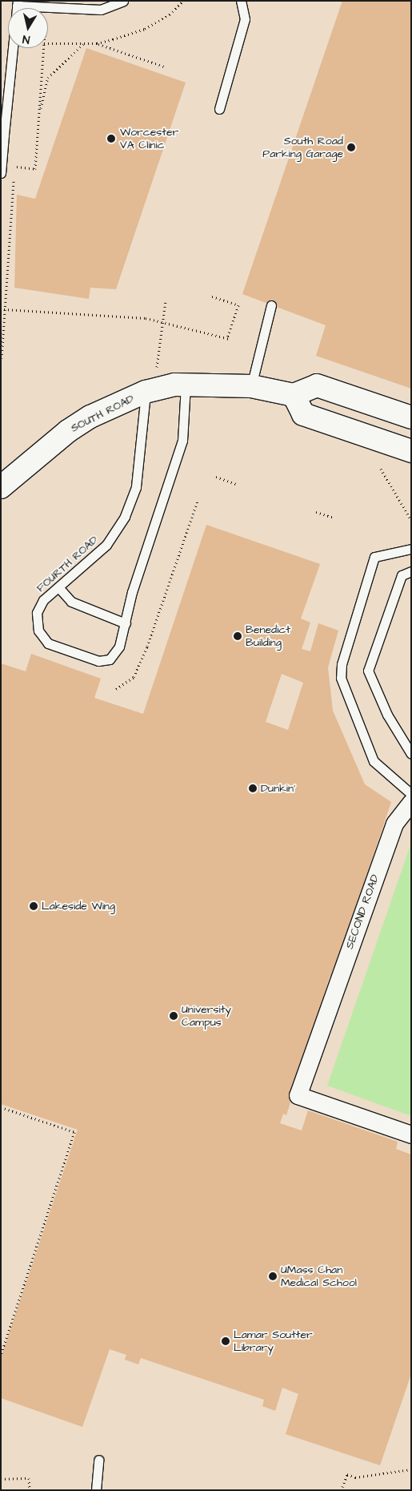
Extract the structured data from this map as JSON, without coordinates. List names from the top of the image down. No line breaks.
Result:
{"streets":{"street":["SOUTH ROAD","SECOND ROAD"],"lane":["FOURTH ROAD"]},"crossings":[["SOUTH ROAD","FOURTH ROAD"]],"places":["Worcester VA Clinic","South Road Parking Garage","Benedict Building","Dunkin'","Lakeside Wing","University Campus","UMass Chan Medical School","Lamar Soutter Library"],"north":"bottom"}
